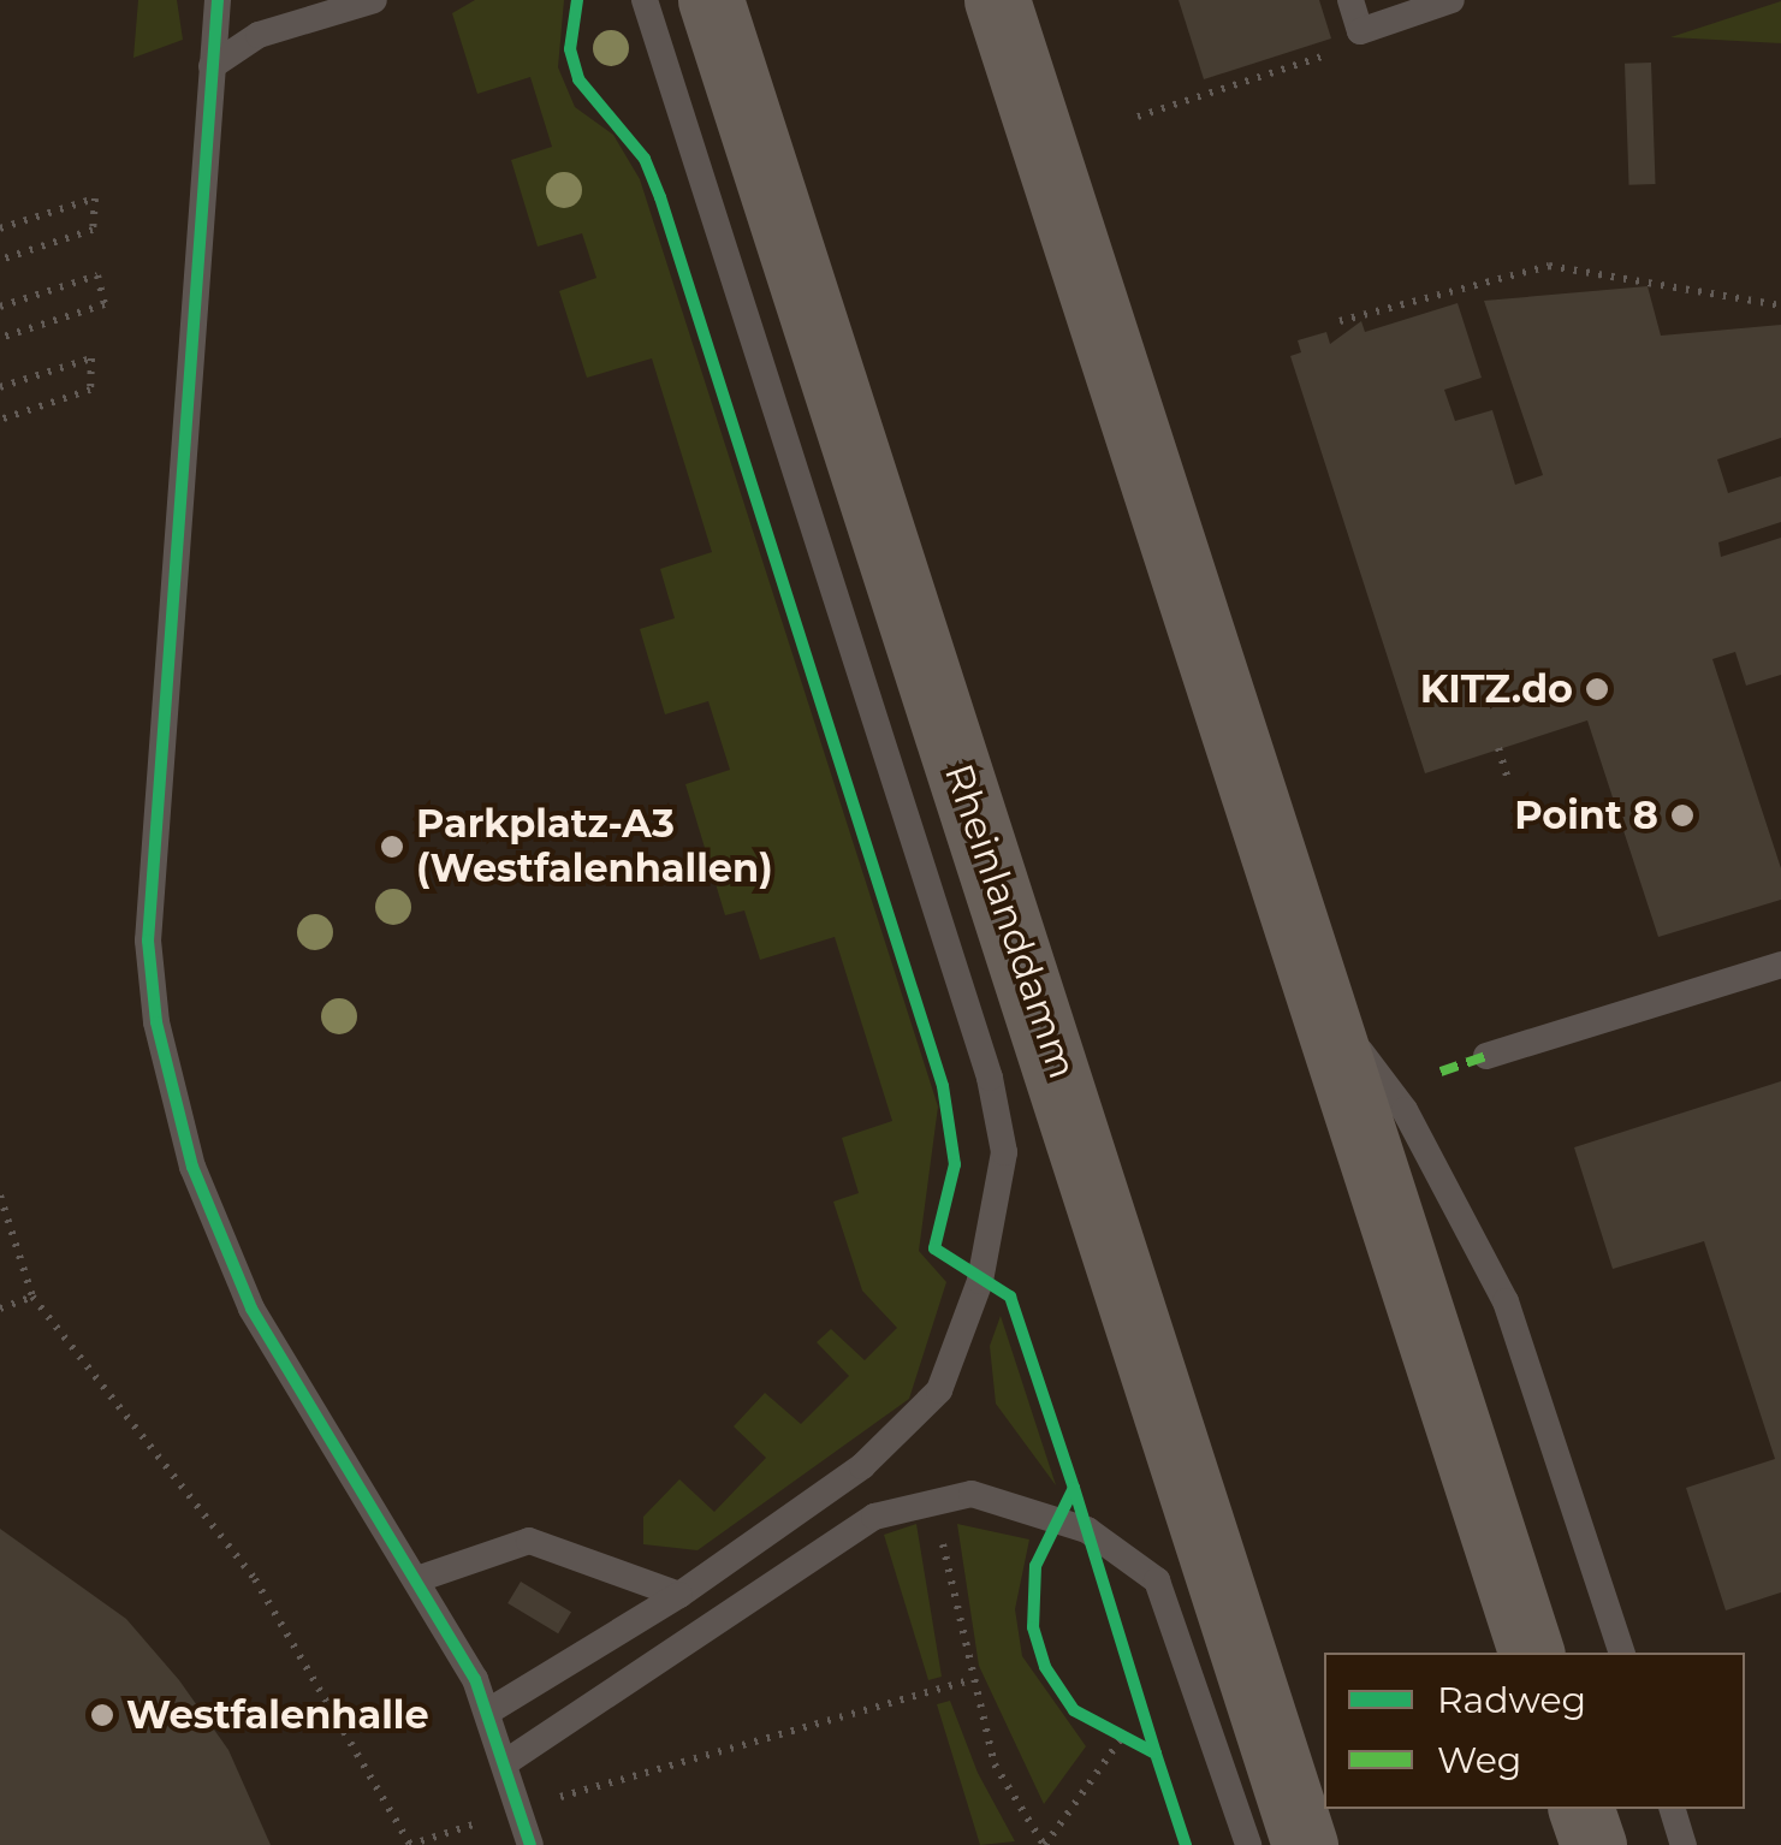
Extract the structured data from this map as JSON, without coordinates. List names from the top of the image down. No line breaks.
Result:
{"streets":{"main road":["Rheinlanddamm"]},"places":["KITZ.do","Point 8","Parkplatz-A3 (Westfalenhallen)","Westfalenhalle"],"legend":["Radweg","Weg"]}
